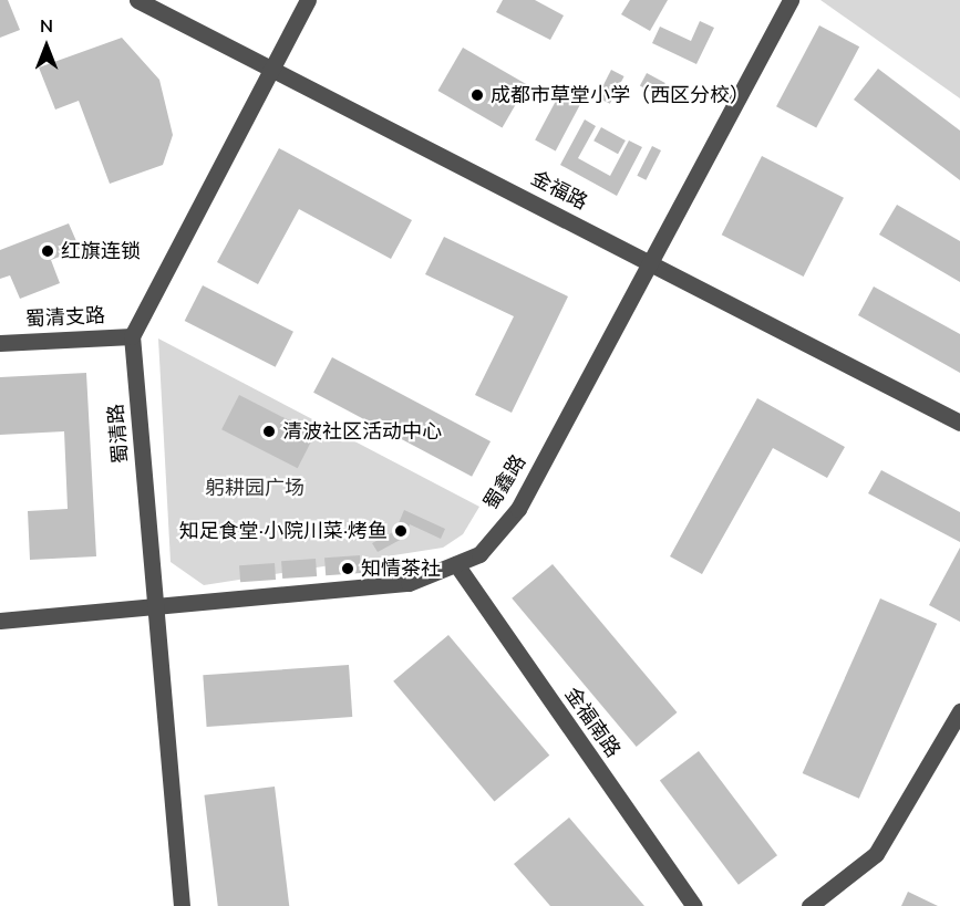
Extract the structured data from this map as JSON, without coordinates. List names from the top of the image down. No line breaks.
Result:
{"streets":{"street":["金福路","蜀清支路","蜀清路","蜀鑫路","金福南路"]},"crossings":[["金福路","蜀鑫路"],["蜀清支路","蜀清路"],["蜀清路","蜀鑫路"],["蜀鑫路","金福南路"]],"parks":["躬耕园广场"],"places":["成都市草堂小学（西区分校）","红旗连锁","清波社区活动中心","知足食堂·小院川菜·烤鱼","知情茶社"],"north":"top"}
